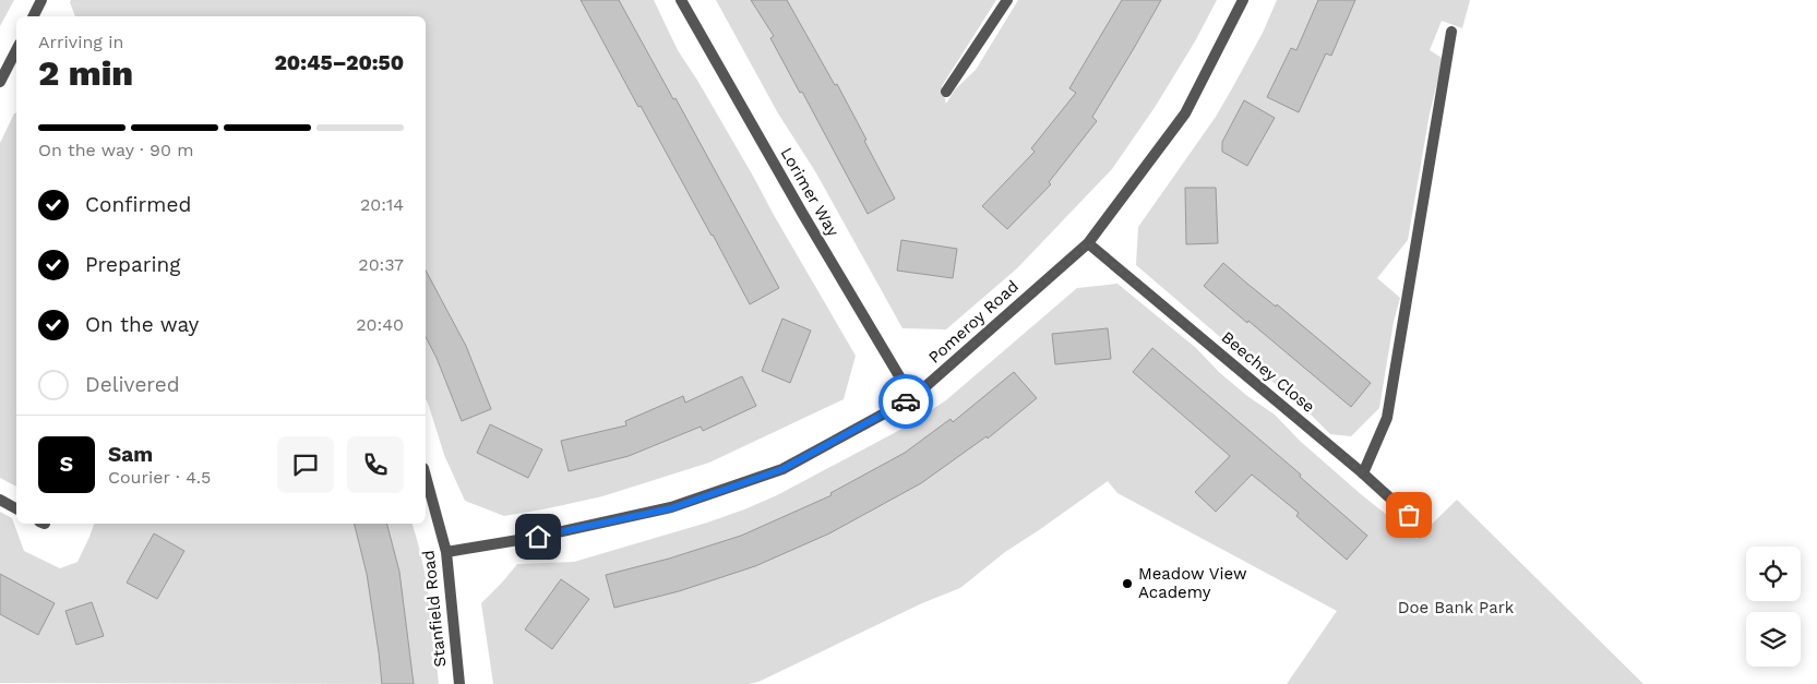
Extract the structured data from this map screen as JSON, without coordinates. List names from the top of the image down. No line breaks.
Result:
{"streets":{"street":["Lorimer Way","Pomeroy Road","Beechey Close","Stanfield Road"]},"crossings":[["Lorimer Way","Pomeroy Road"],["Pomeroy Road","Beechey Close"],["Pomeroy Road","Stanfield Road"]],"parks":["Doe Bank Park"],"places":["Meadow View Academy"],"page":{"heading":["2 min","Arriving in","20:45–20:50"],"panel":["Sam","Courier · 4.5"],"bar":"On the way · 90 m","list":[["Confirmed","20:14"],["Preparing","20:37"],["On the way","20:40"],"Delivered"],"round":"S"}}
